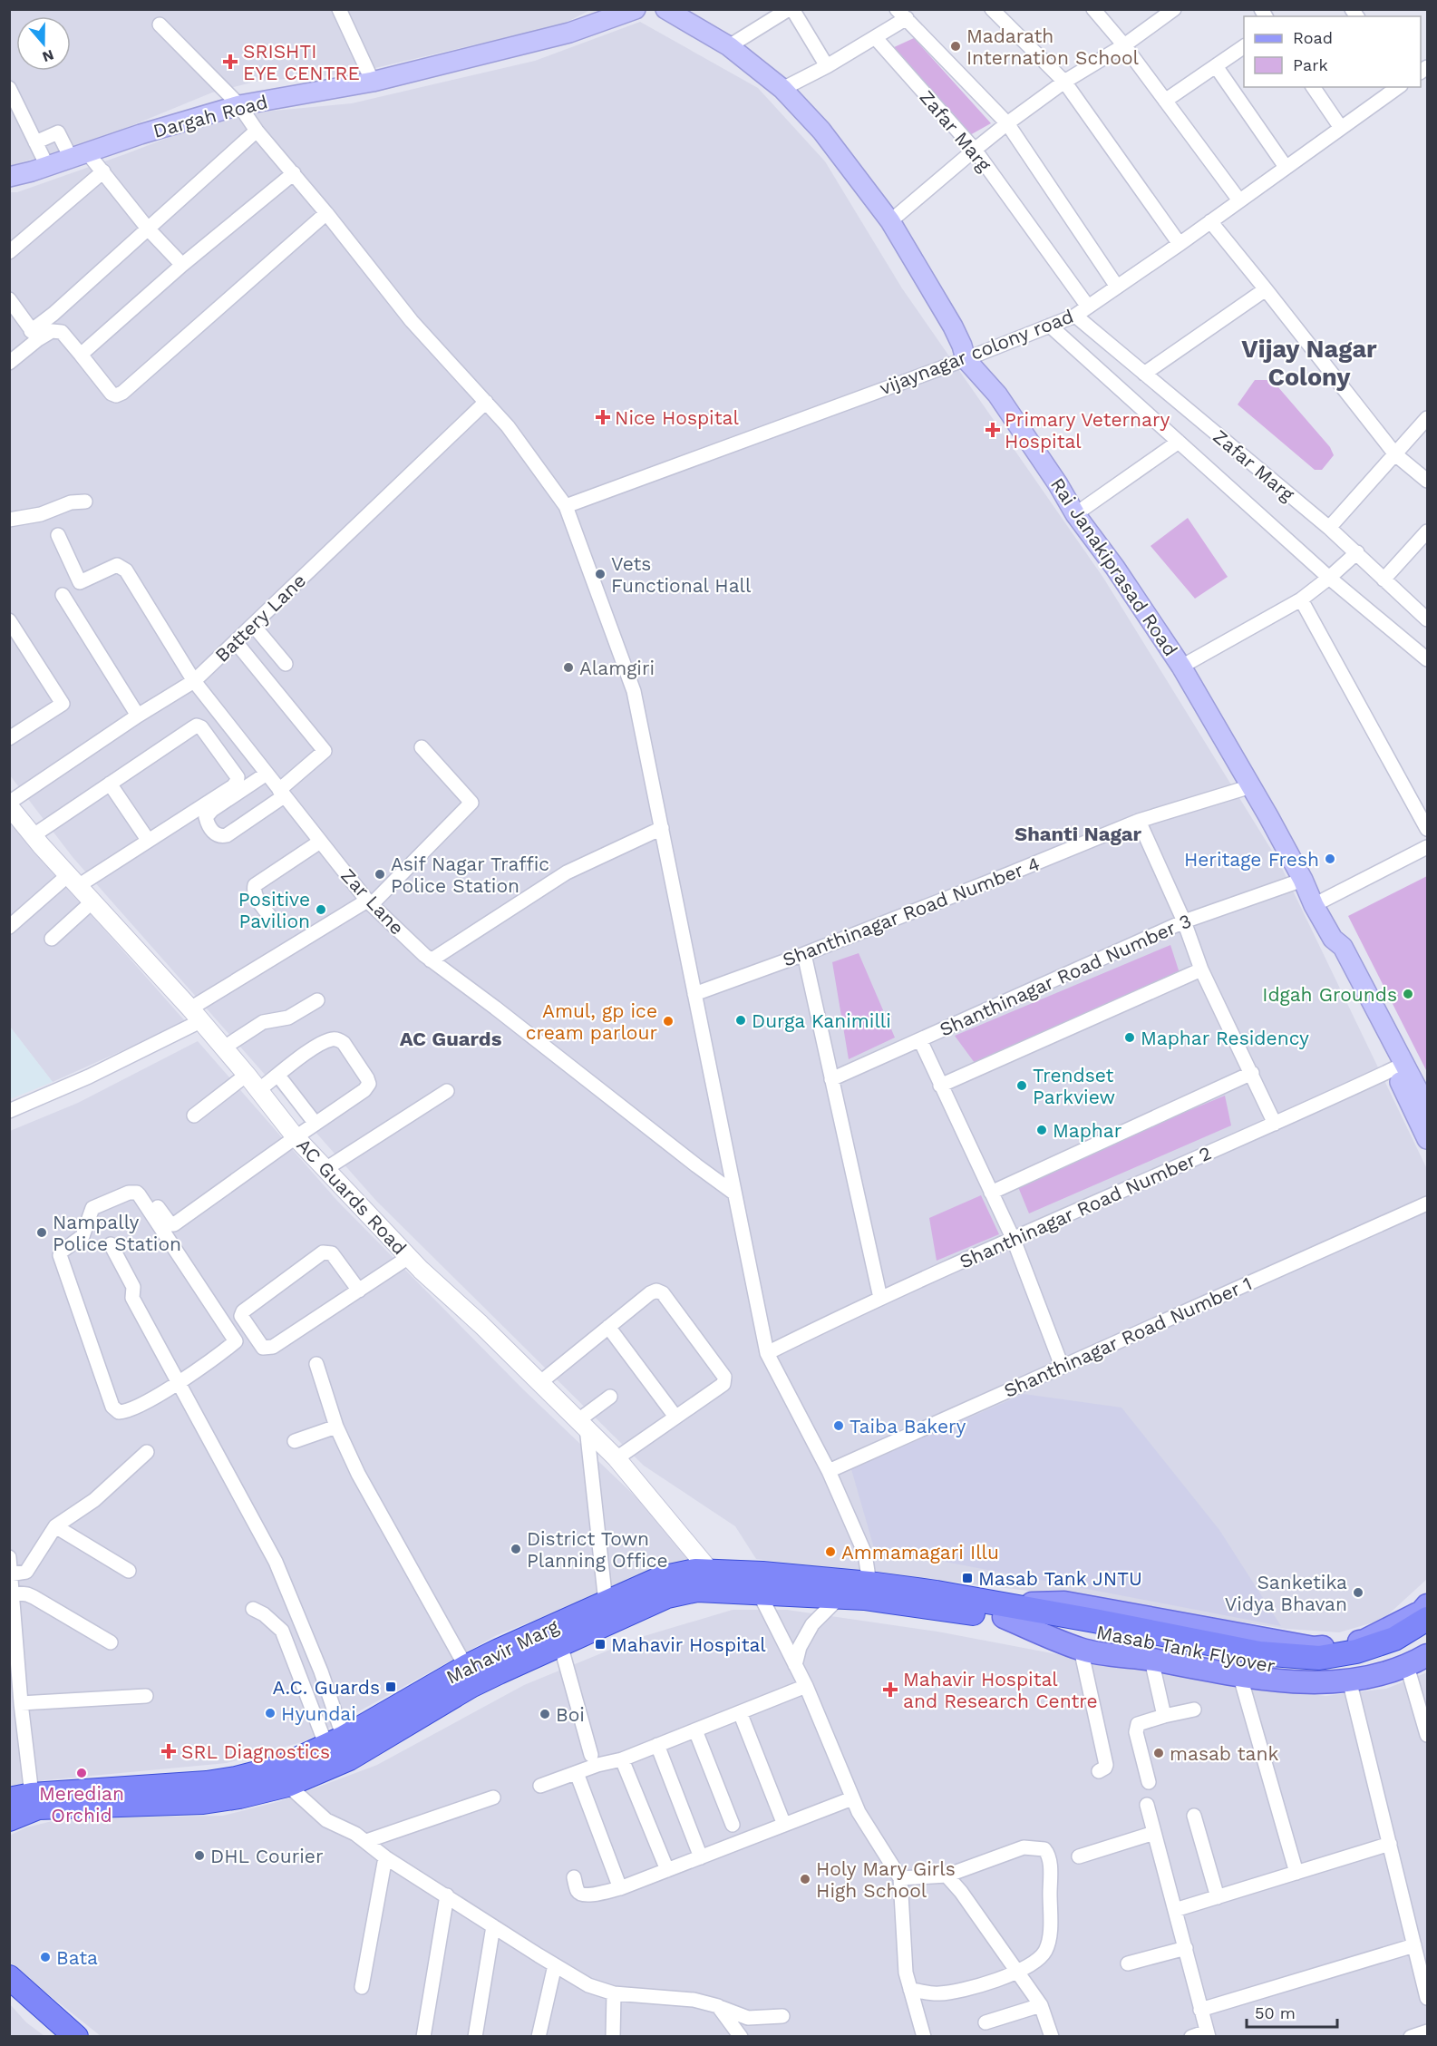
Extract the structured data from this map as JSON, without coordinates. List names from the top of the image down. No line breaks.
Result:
{"streets":{"highway":["Masab Tank Flyover","Mahavir Marg"],"main road":["Dargah Road","Rai Janakiprasad Road"],"street":["Zafar Marg","vijaynagar colony road","Battery Lane","Zar Lane","Shanthinagar Road Number 4","Shanthinagar Road Number 3","AC Guards Road","Shanthinagar Road Number 2","Shanthinagar Road Number 1"]},"crossings":[["Zafar Marg","vijaynagar colony road"],["vijaynagar colony road","Rai Janakiprasad Road"],["Rai Janakiprasad Road","Shanthinagar Road Number 4"],["Rai Janakiprasad Road","Shanthinagar Road Number 3"],["Rai Janakiprasad Road","Shanthinagar Road Number 2"],["Battery Lane","Zar Lane"],["AC Guards Road","Mahavir Marg"],["Masab Tank Flyover","Mahavir Marg"]],"districts":["Vijay Nagar Colony","Shanti Nagar","AC Guards"],"places":{"other":["Madarath Internation School","Vets Functional Hall","Alamgiri","Heritage Fresh","Asif Nagar Traffic Police Station","Positive Pavilion","Idgah Grounds","Durga Kanimilli","Amul, gp ice cream parlour","Maphar Residency","Trendset Parkview","Maphar","Nampally Police Station","Taiba Bakery","District Town Planning Office","Ammamagari Illu","Sanketika Vidya Bhavan","Hyundai","Boi","masab tank","Meredian Orchid","DHL Courier","Holy Mary Girls High School","Bata"],"health":["SRISHTI EYE CENTRE","Nice Hospital","Primary Veternary Hospital","Mahavir Hospital and Research Centre","SRL Diagnostics"],"transit":["Masab Tank JNTU","Mahavir Hospital","A.C. Guards"]},"legend":["Road","Park"],"scale_bar":"50 m","north":"bottom"}
